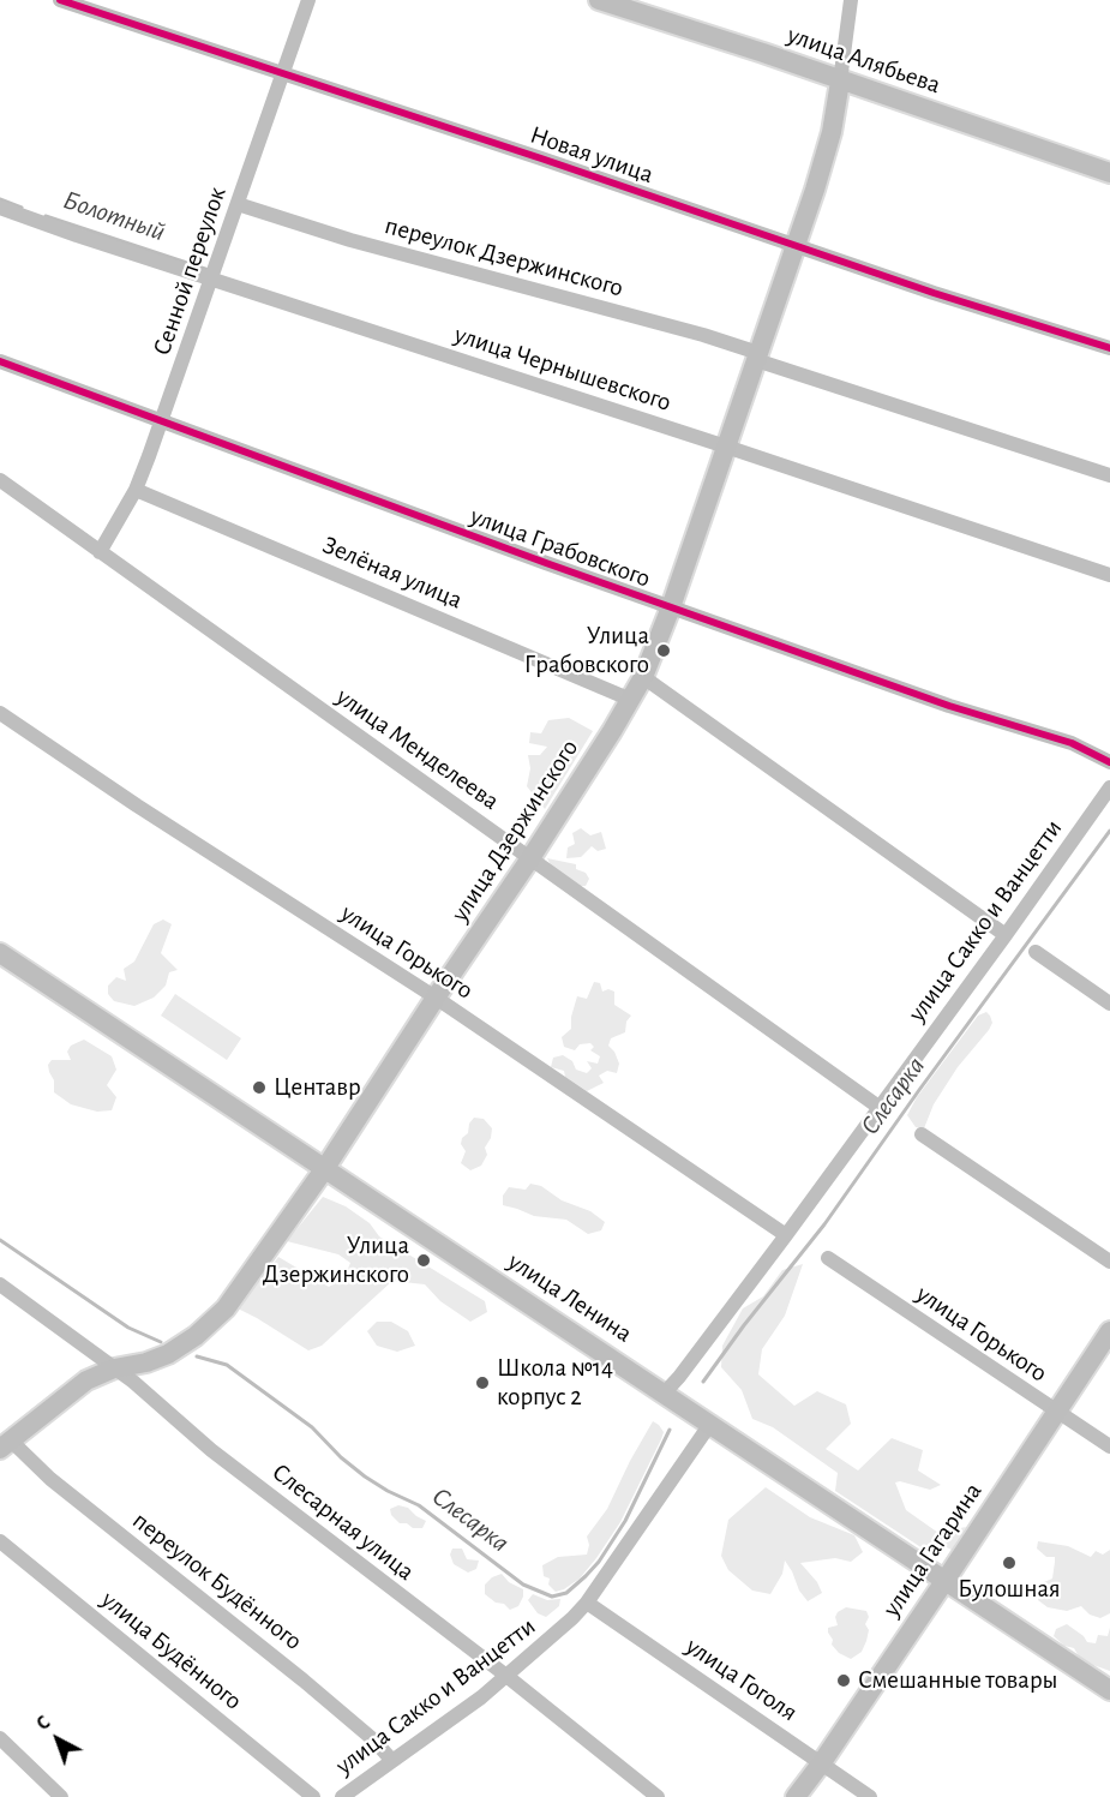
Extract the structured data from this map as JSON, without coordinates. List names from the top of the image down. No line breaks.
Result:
{"streets":{"main road":["улица Алябьева","улица Дзержинского","улица Ленина","улица Гагарина"],"street":["Новая улица","переулок Дзержинского","Сенной переулок","улица Чернышевского","улица Грабовского","Зелёная улица","улица Менделеева","улица Сакко и Ванцетти","улица Горького","Слесарная улица","переулок Будённого","улица Будённого","улица Гоголя"]},"crossings":[["улица Алябьева","улица Дзержинского"],["Новая улица","Сенной переулок"],["Новая улица","улица Дзержинского"],["переулок Дзержинского","Сенной переулок"],["переулок Дзержинского","улица Дзержинского"],["Сенной переулок","улица Чернышевского"],["Сенной переулок","улица Грабовского"],["Сенной переулок","Зелёная улица"],["Сенной переулок","улица Менделеева"],["улица Чернышевского","улица Дзержинского"],["улица Грабовского","улица Дзержинского"],["Зелёная улица","улица Дзержинского"],["улица Менделеева","улица Дзержинского"],["улица Менделеева","улица Сакко и Ванцетти"],["улица Дзержинского","улица Горького"],["улица Дзержинского","улица Ленина"],["улица Дзержинского","Слесарная улица"],["улица Дзержинского","переулок Будённого"],["улица Сакко и Ванцетти","улица Горького"],["улица Сакко и Ванцетти","улица Ленина"],["улица Сакко и Ванцетти","Слесарная улица"],["улица Сакко и Ванцетти","переулок Будённого"],["улица Сакко и Ванцетти","улица Гоголя"],["улица Горького","улица Гагарина"],["улица Ленина","улица Гагарина"],["улица Гагарина","улица Гоголя"]],"water":["Болотный","Слесарка"],"places":["Улица Грабовского","Центавр","Улица Дзержинского","Школа №14 корпус 2","Булошная","Смешанные товары"],"north":"top left"}
